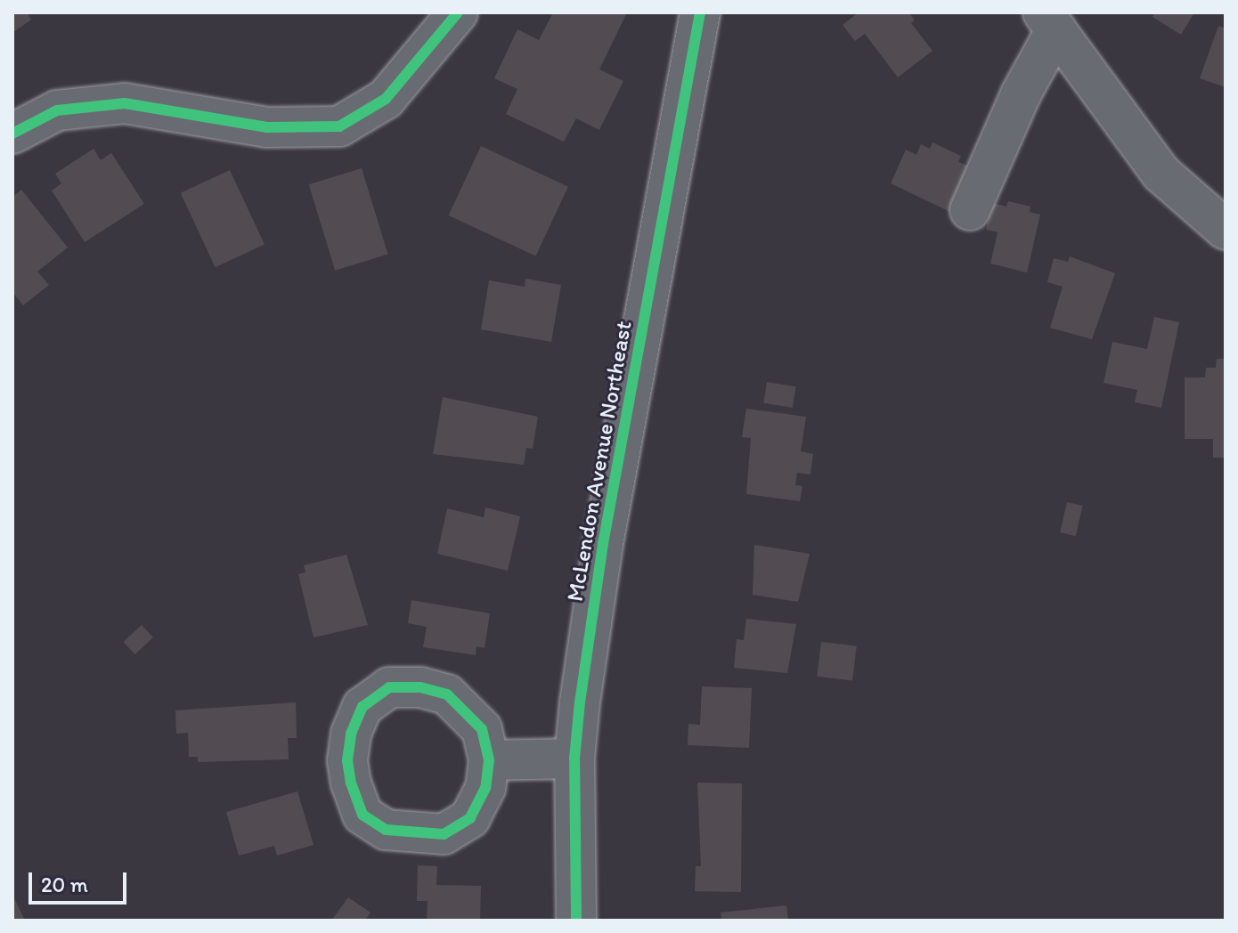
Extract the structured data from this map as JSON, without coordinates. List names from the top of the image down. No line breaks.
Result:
{"streets":{"street":["McLendon Avenue Northeast"]},"scale_bar":"20 m"}
